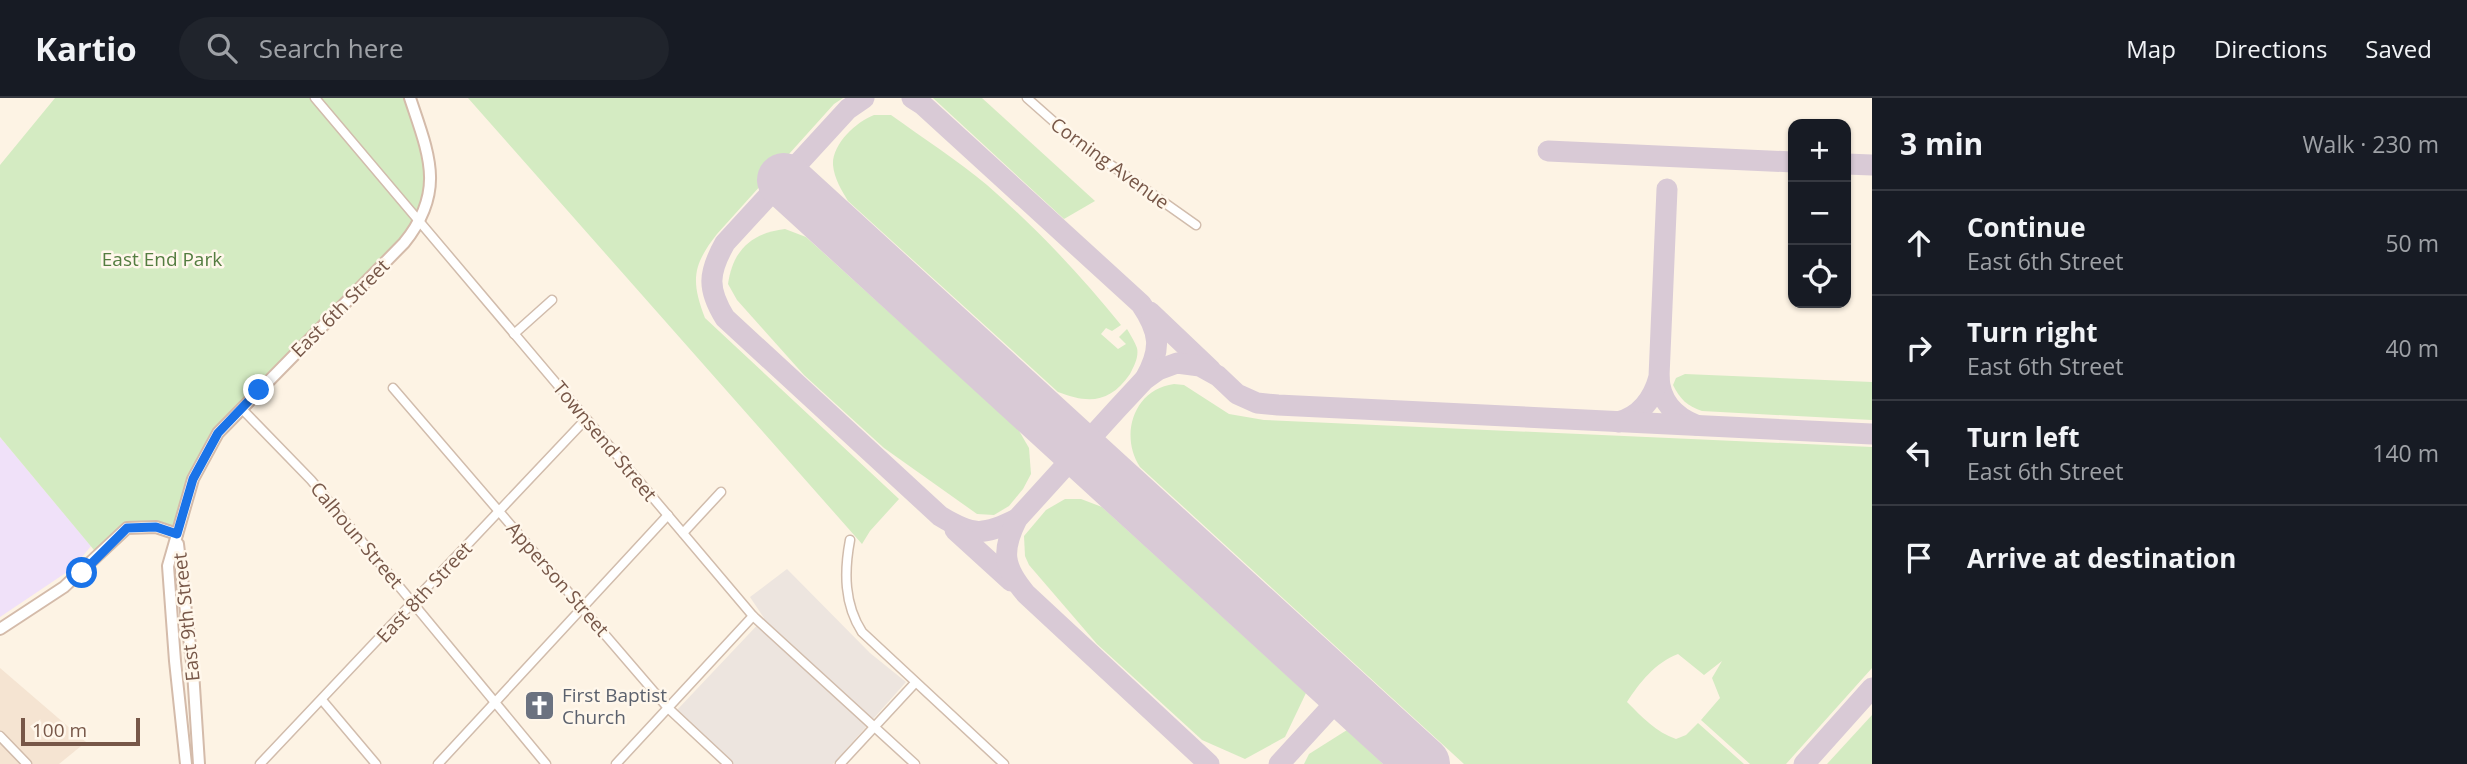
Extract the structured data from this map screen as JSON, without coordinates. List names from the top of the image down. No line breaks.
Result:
{"streets":{"main road":["East 6th Street","East 9th Street"],"street":["Corning Avenue","Townsend Street","Calhoun Street","Apperson Street","East 8th Street"]},"crossings":[["East 6th Street","Townsend Street"],["East 6th Street","Calhoun Street"],["East 6th Street","East 9th Street"],["Townsend Street","East 8th Street"],["Calhoun Street","East 8th Street"],["Apperson Street","East 8th Street"]],"parks":["East End Park"],"places":{"church":["First Baptist Church"]},"scale_bar":"100 m","page":{"header":"Kartio","search":"Search here","nav":["Map","Directions","Saved"],"heading":["3 min","Walk · 230 m"],"map_buttons":["+","−"],"list":[["Continue","East 6th Street","50 m"],["Turn right","East 6th Street","40 m"],["Turn left","East 6th Street","140 m"],"Arrive at destination"],"scale":"100 m"}}
